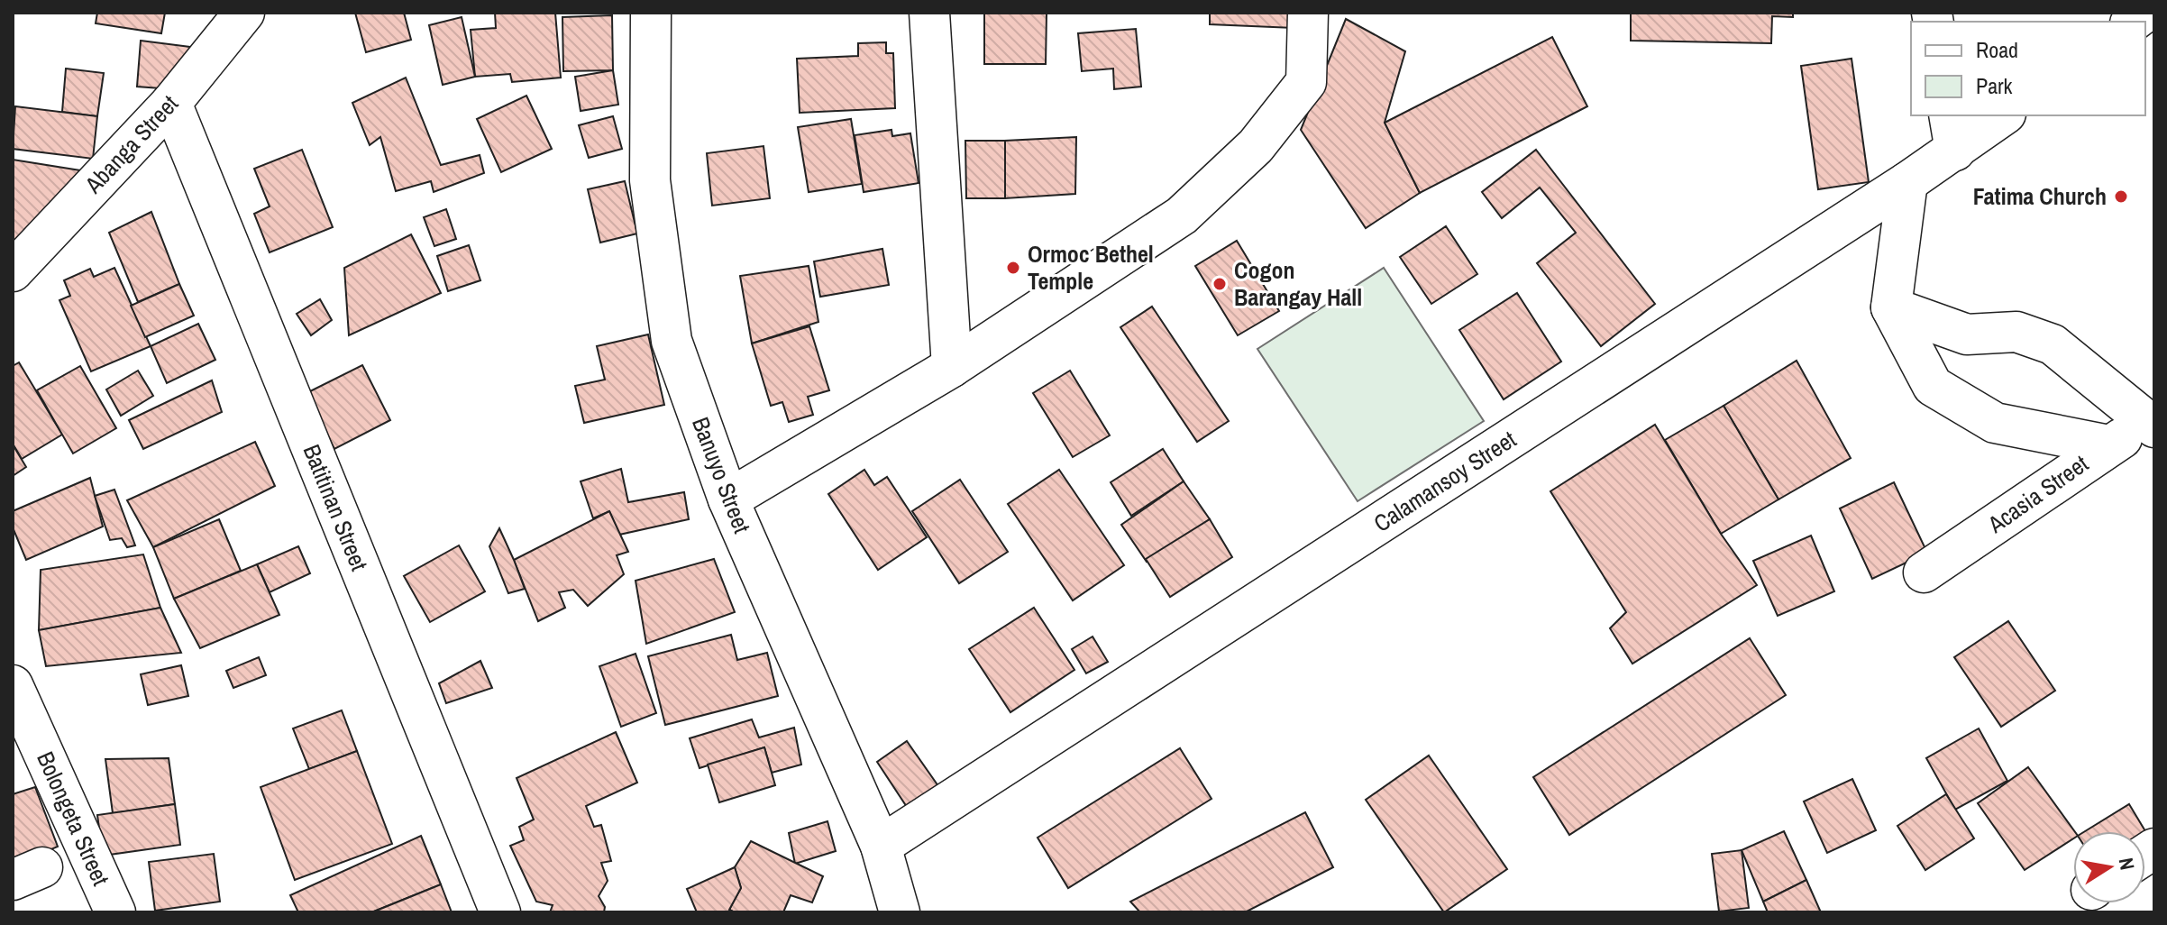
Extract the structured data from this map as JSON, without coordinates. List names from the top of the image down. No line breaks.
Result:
{"streets":{"street":["Abanga Street","Banuyo Street","Calamansoy Street","Acasia Street","Batitinan Street","Bolongeta Street"]},"crossings":[["Abanga Street","Batitinan Street"],["Banuyo Street","Calamansoy Street"]],"places":["Fatima Church","Ormoc Bethel Temple","Cogon Barangay Hall"],"legend":["Road","Park"],"north":"right"}
